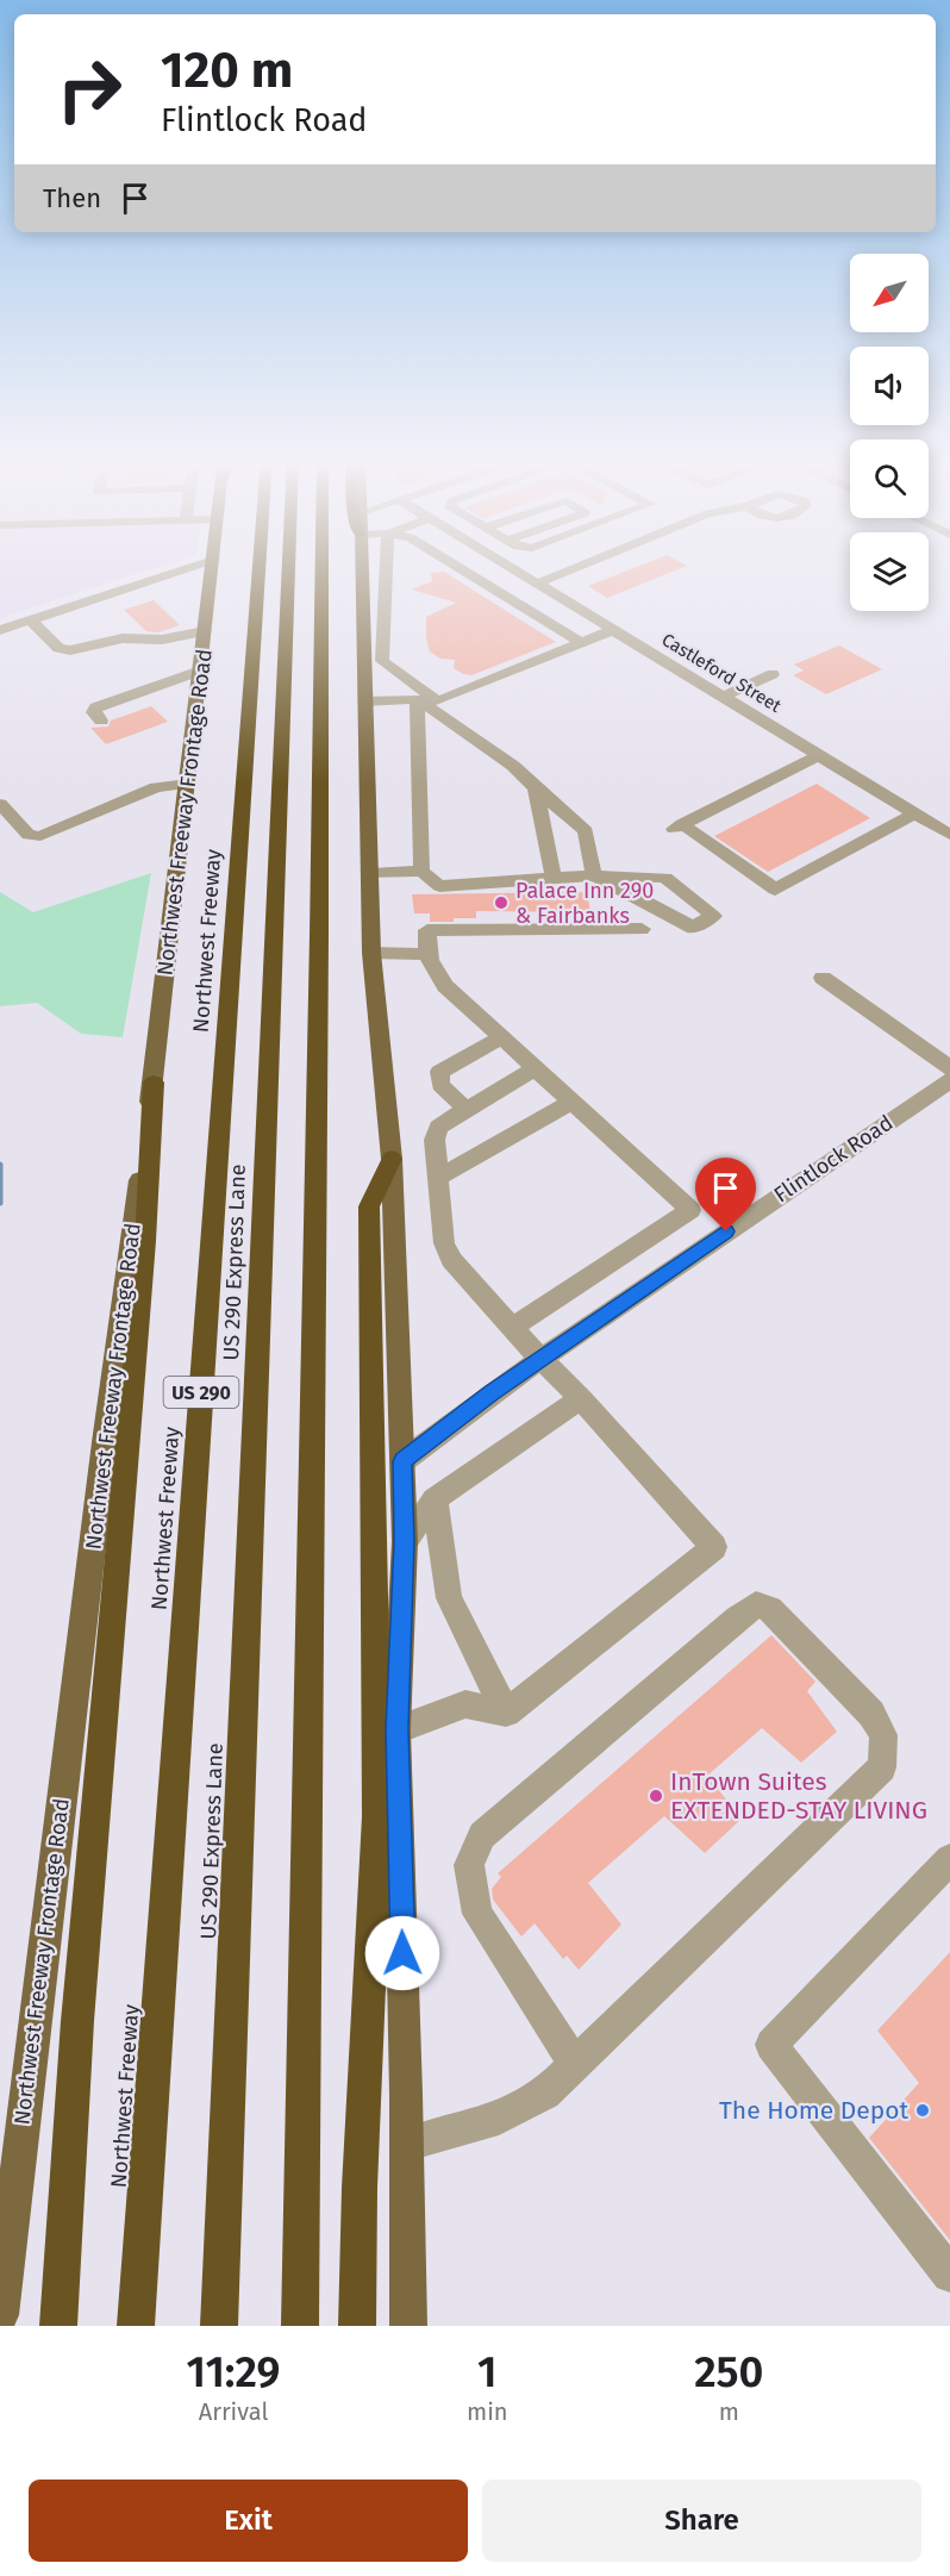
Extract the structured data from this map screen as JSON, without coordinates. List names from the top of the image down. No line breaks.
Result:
{"streets":{"highway":["Northwest Freeway","US 290 Express Lane","US 290"],"main road":["Northwest Freeway Frontage Road"],"street":["Castleford Street","Flintlock Road"]},"places":["Palace Inn 290 & Fairbanks","InTown Suites EXTENDED-STAY LIVING","The Home Depot"],"north":"bottom left","page":{"turn":["120 m","Flintlock Road"],"then":"Then","eta":["11:29","Arrival","1","min","250","m"],"buttons":["Exit","Share"]}}
